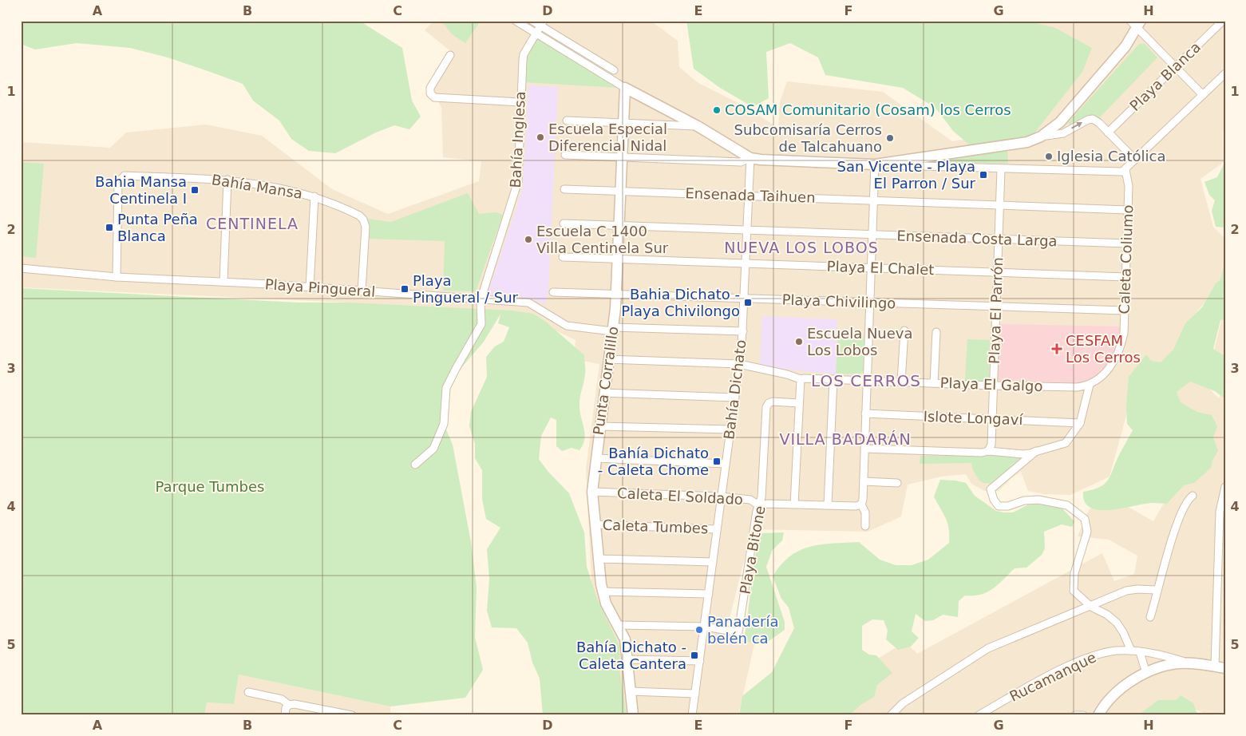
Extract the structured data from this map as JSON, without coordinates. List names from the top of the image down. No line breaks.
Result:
{"streets":{"street":["Playa Blanca","Bahía Inglesa","Bahía Mansa","Ensenada Taihuen","Ensenada Costa Larga","Caleta Coliumo","Playa El Chalet","Playa Pingueral","Playa Chivilingo","Playa El Parrón","Punta Corralillo","Playa El Galgo","Bahía Dichato","Islote Longaví","Caleta El Soldado","Caleta Tumbes","Playa Bitone","Rucamanque"]},"crossings":[["Bahía Inglesa","Playa Pingueral"],["Bahía Mansa","Playa Pingueral"],["Ensenada Taihuen","Caleta Coliumo"],["Ensenada Taihuen","Playa El Parrón"],["Ensenada Taihuen","Punta Corralillo"],["Ensenada Taihuen","Bahía Dichato"],["Ensenada Costa Larga","Caleta Coliumo"],["Ensenada Costa Larga","Playa El Parrón"],["Ensenada Costa Larga","Punta Corralillo"],["Ensenada Costa Larga","Bahía Dichato"],["Caleta Coliumo","Playa El Chalet"],["Caleta Coliumo","Playa Chivilingo"],["Caleta Coliumo","Playa El Galgo"],["Playa El Chalet","Playa El Parrón"],["Playa El Chalet","Punta Corralillo"],["Playa El Chalet","Bahía Dichato"],["Playa Pingueral","Punta Corralillo"],["Playa Pingueral","Bahía Dichato"],["Playa Chivilingo","Playa El Parrón"],["Playa Chivilingo","Punta Corralillo"],["Playa Chivilingo","Bahía Dichato"],["Playa El Parrón","Playa El Galgo"],["Playa El Parrón","Islote Longaví"],["Punta Corralillo","Playa El Galgo"],["Punta Corralillo","Caleta El Soldado"],["Punta Corralillo","Caleta Tumbes"],["Playa El Galgo","Bahía Dichato"],["Bahía Dichato","Caleta El Soldado"],["Bahía Dichato","Caleta Tumbes"],["Bahía Dichato","Playa Bitone"],["Caleta El Soldado","Playa Bitone"]],"districts":["CENTINELA","NUEVA LOS LOBOS","LOS CERROS","VILLA BADARÁN"],"parks":["Parque Tumbes"],"places":{"other":["COSAM Comunitario (Cosam) los Cerros","Escuela Especial Diferencial Nidal","Subcomisaría Cerros de Talcahuano","Iglesia Católica","Escuela C 1400 Villa Centinela Sur","Escuela Nueva Los Lobos","Panadería belén ca"],"transit":["San Vicente - Playa El Parron / Sur","Bahia Mansa Centinela I","Punta Peña Blanca","Playa Pingueral / Sur","Bahia Dichato - Playa Chivilongo","Bahía Dichato - Caleta Chome","Bahía Dichato - Caleta Cantera"],"health":["CESFAM Los Cerros"]},"grid":{"columns":["A","B","C","D","E","F","G","H"],"rows":["1","2","3","4","5"]}}
